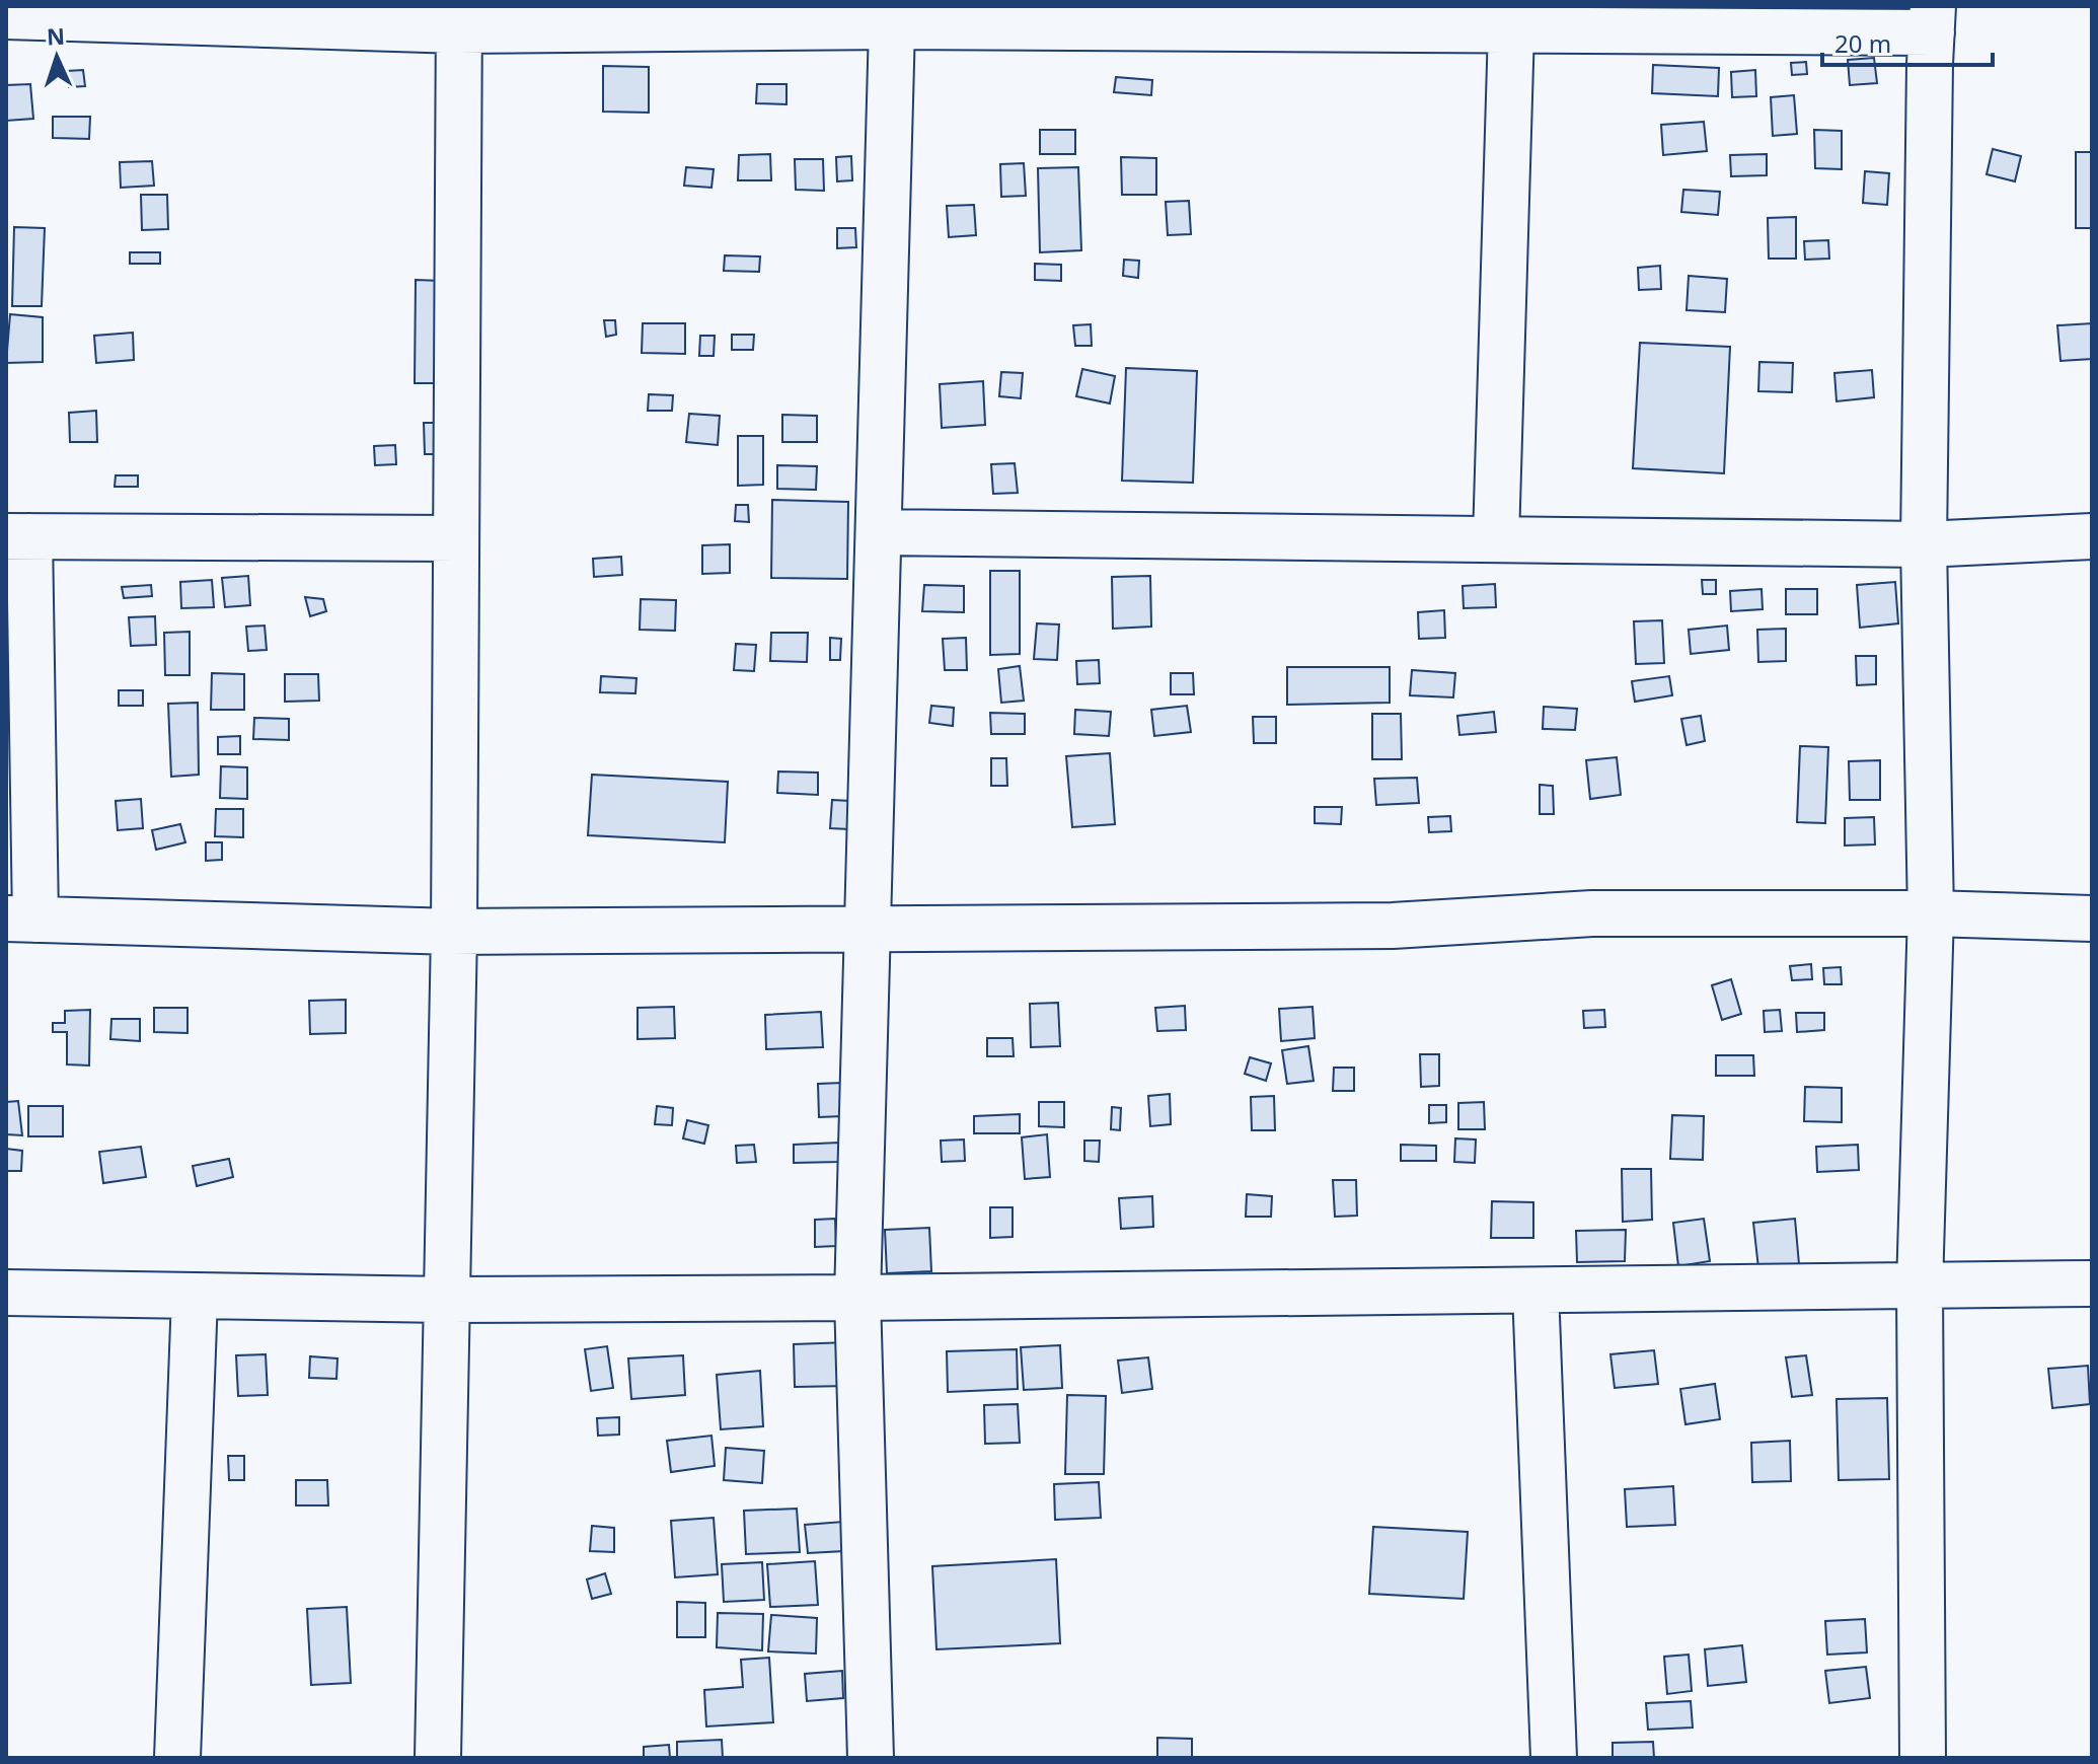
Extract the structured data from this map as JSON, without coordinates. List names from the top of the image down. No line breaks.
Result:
{"scale_bar":"20 m","north":"top"}
